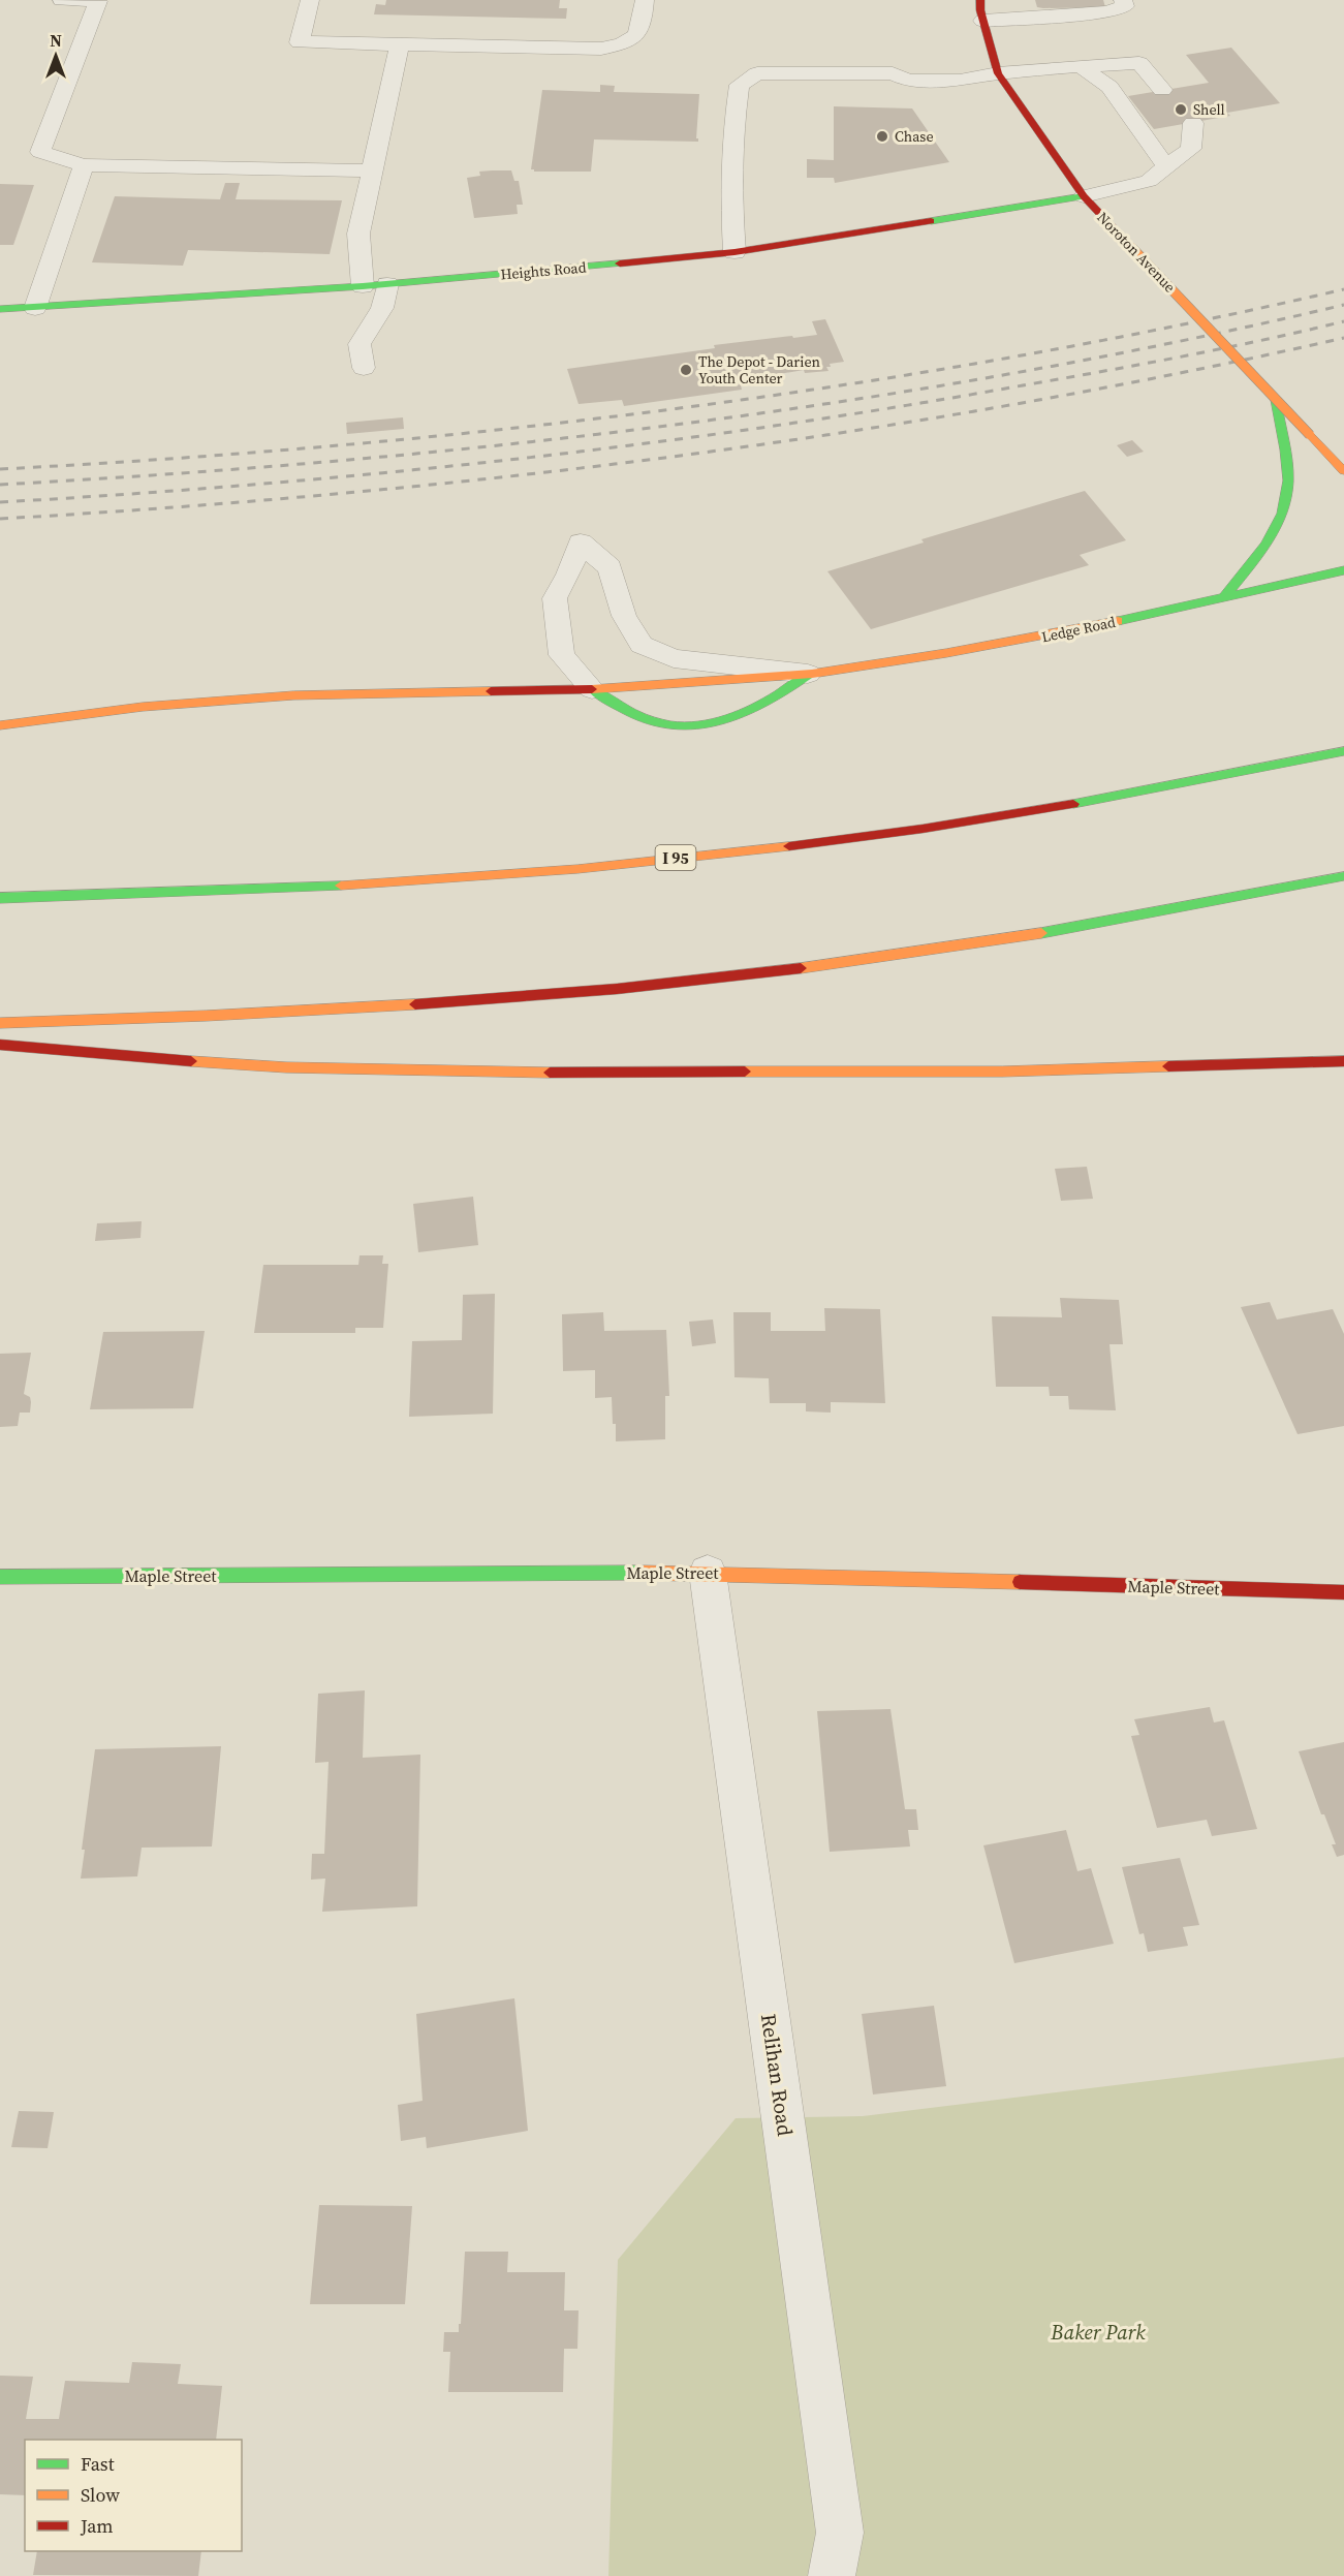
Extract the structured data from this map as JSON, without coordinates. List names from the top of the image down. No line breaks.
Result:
{"streets":{"main road":["Noroton Avenue","Heights Road","Ledge Road","I 95","Maple Street"],"street":["Relihan Road"]},"crossings":[["Noroton Avenue","Heights Road"],["Maple Street","Relihan Road"]],"parks":["Baker Park"],"places":["Shell","Chase","The Depot - Darien Youth Center"],"legend":["Fast","Slow","Jam"],"north":"top"}
